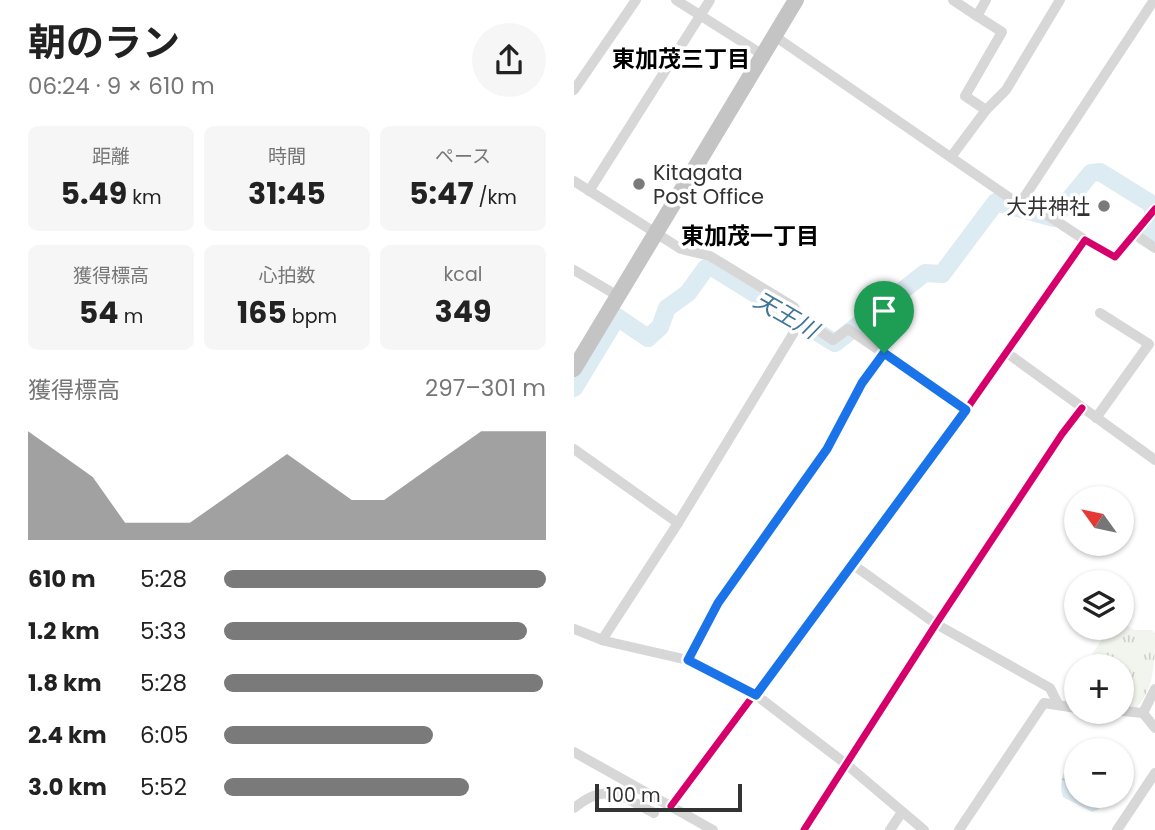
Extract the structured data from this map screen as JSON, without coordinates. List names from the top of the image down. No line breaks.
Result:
{"districts":["東加茂三丁目","東加茂一丁目"],"water":["天王川"],"places":["Kitagata Post Office","大井神社"],"scale_bar":"100 m","north":"top left","page":{"heading":["朝のラン","06:24 · 9 × 610 m"],"stats":[["距離","5.49 km"],["時間","31:45"],["ペース","5:47 /km"],["獲得標高","54 m"],["心拍数","165 bpm"],["kcal","349"]],"chart":["獲得標高","297–301 m"],"map_buttons":["+","−"],"list":[{"name":"610 m","note":"5:28"},{"name":"1.2 km","note":"5:33"},{"name":"1.8 km","note":"5:28"},{"name":"2.4 km","note":"6:05"},{"name":"3.0 km","note":"5:52"}],"scale":"100 m"}}
